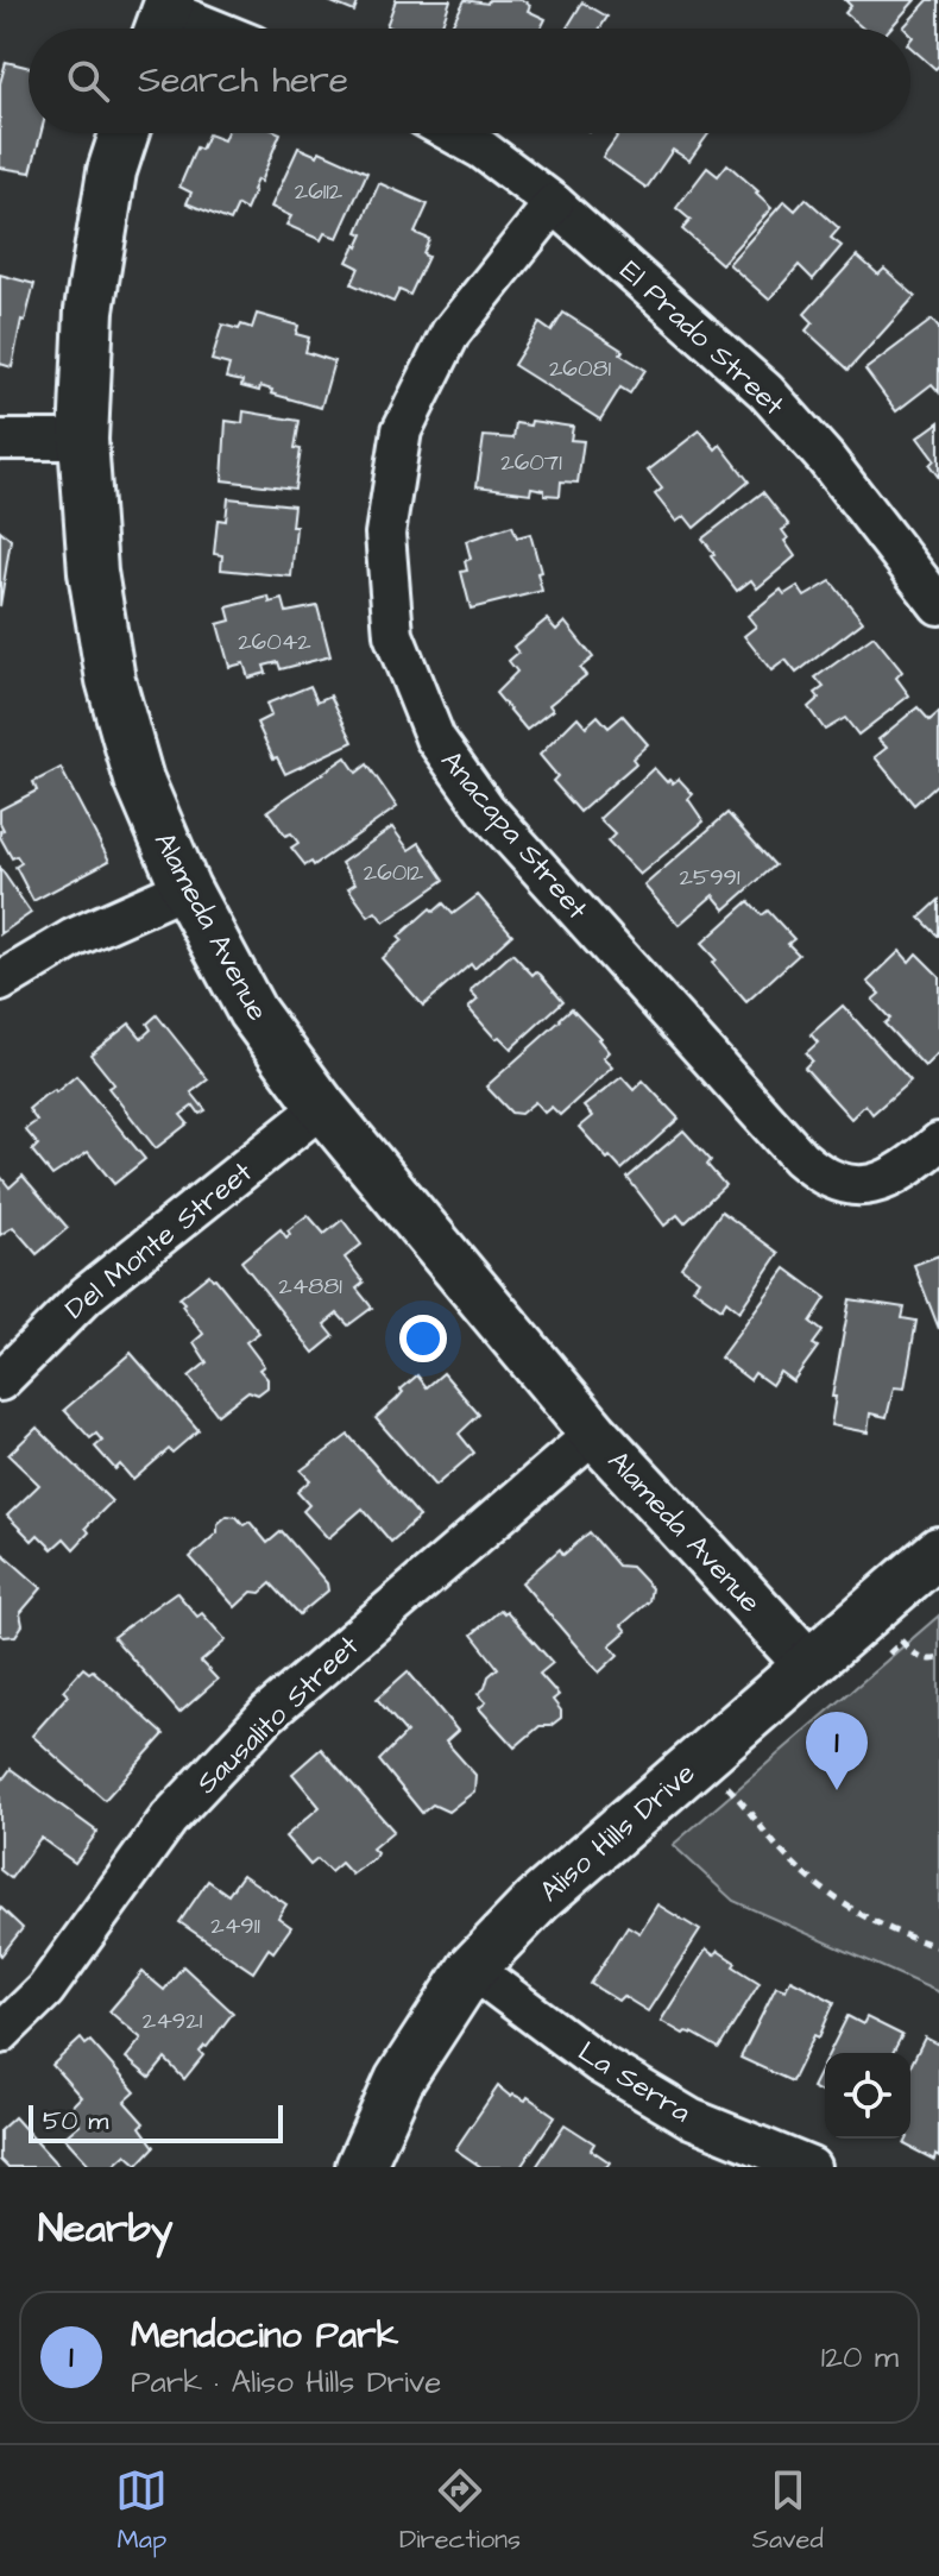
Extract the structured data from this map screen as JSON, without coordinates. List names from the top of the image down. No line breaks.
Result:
{"streets":{"street":["El Prado Street","Anacapa Street","Alameda Avenue","Del Monte Street","Sausalito Street","Aliso Hills Drive","La Serra"]},"crossings":[["El Prado Street","Anacapa Street"],["Alameda Avenue","Del Monte Street"],["Alameda Avenue","Sausalito Street"],["Alameda Avenue","Aliso Hills Drive"],["Aliso Hills Drive","La Serra"]],"house_numbers":["26112","26081","26071","26042","26012","25991","24881","24911","24921"],"scale_bar":"50 m","page":{"search":"Search here","pins":"1","scale":"50 m","heading":"Nearby","list":[{"mark":"1","name":"Mendocino Park","note":"Park · Aliso Hills Drive","value":"120 m"}],"nav":["Map","Directions","Saved"]}}
